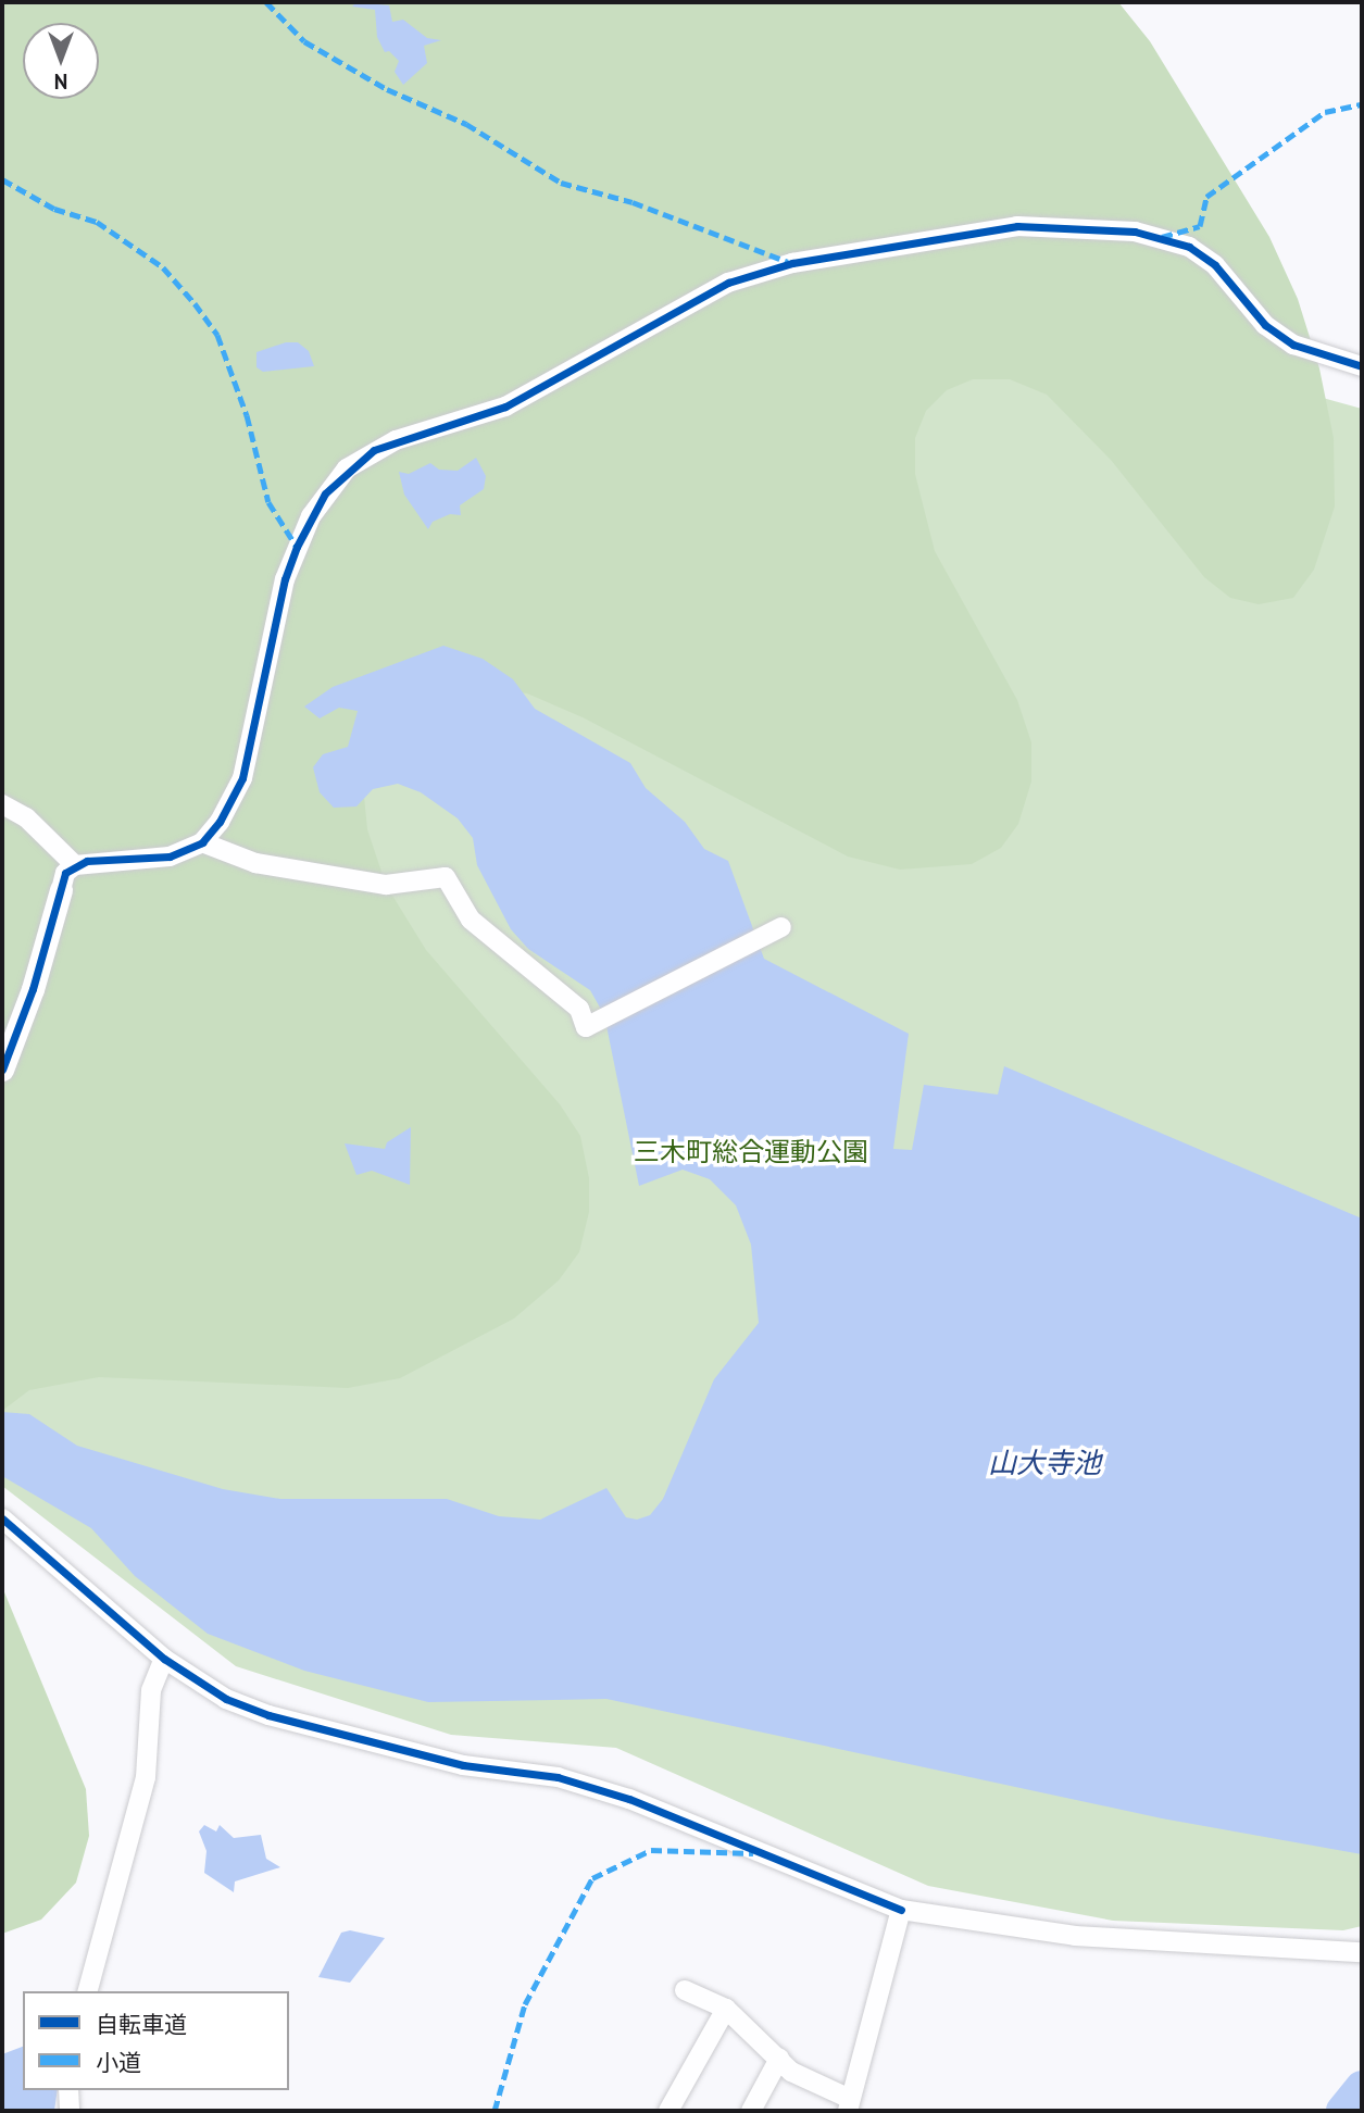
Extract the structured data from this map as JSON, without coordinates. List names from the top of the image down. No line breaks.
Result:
{"water":["山大寺池"],"parks":["三木町総合運動公園"],"legend":["自転車道","小道"],"north":"bottom"}
